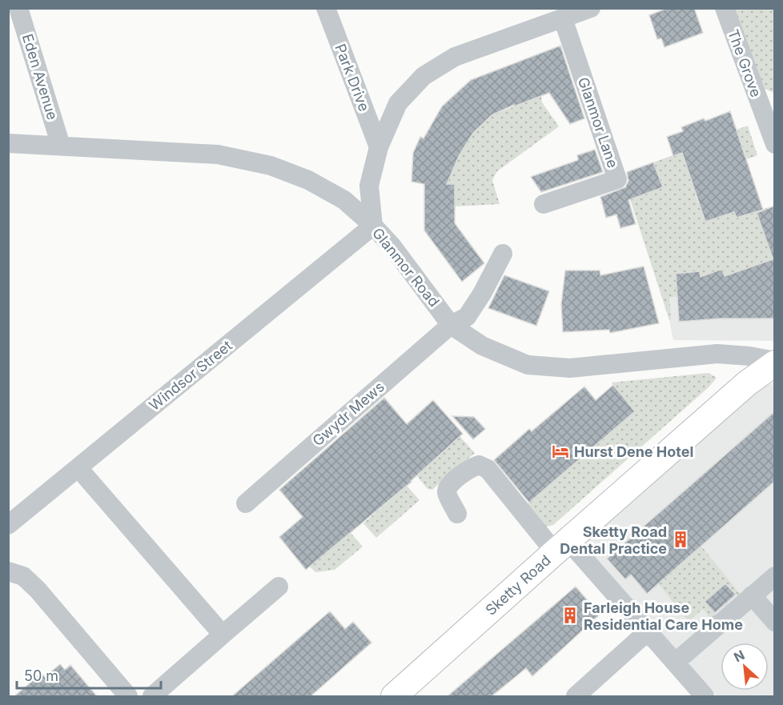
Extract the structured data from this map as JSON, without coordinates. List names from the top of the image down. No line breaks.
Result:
{"streets":{"main road":["Sketty Road"],"street":["The Grove","Eden Avenue","Park Drive","Glanmor Lane","Glanmor Road","Windsor Street","Gwydr Mews"]},"crossings":[["Eden Avenue","Glanmor Road"],["Glanmor Road","Windsor Street"],["Glanmor Road","Gwydr Mews"],["Glanmor Road","Sketty Road"]],"places":{"hotel":["Hurst Dene Hotel"],"building":["Sketty Road Dental Practice","Farleigh House Residential Care Home"]},"scale_bar":"50 m","north":"top left"}
